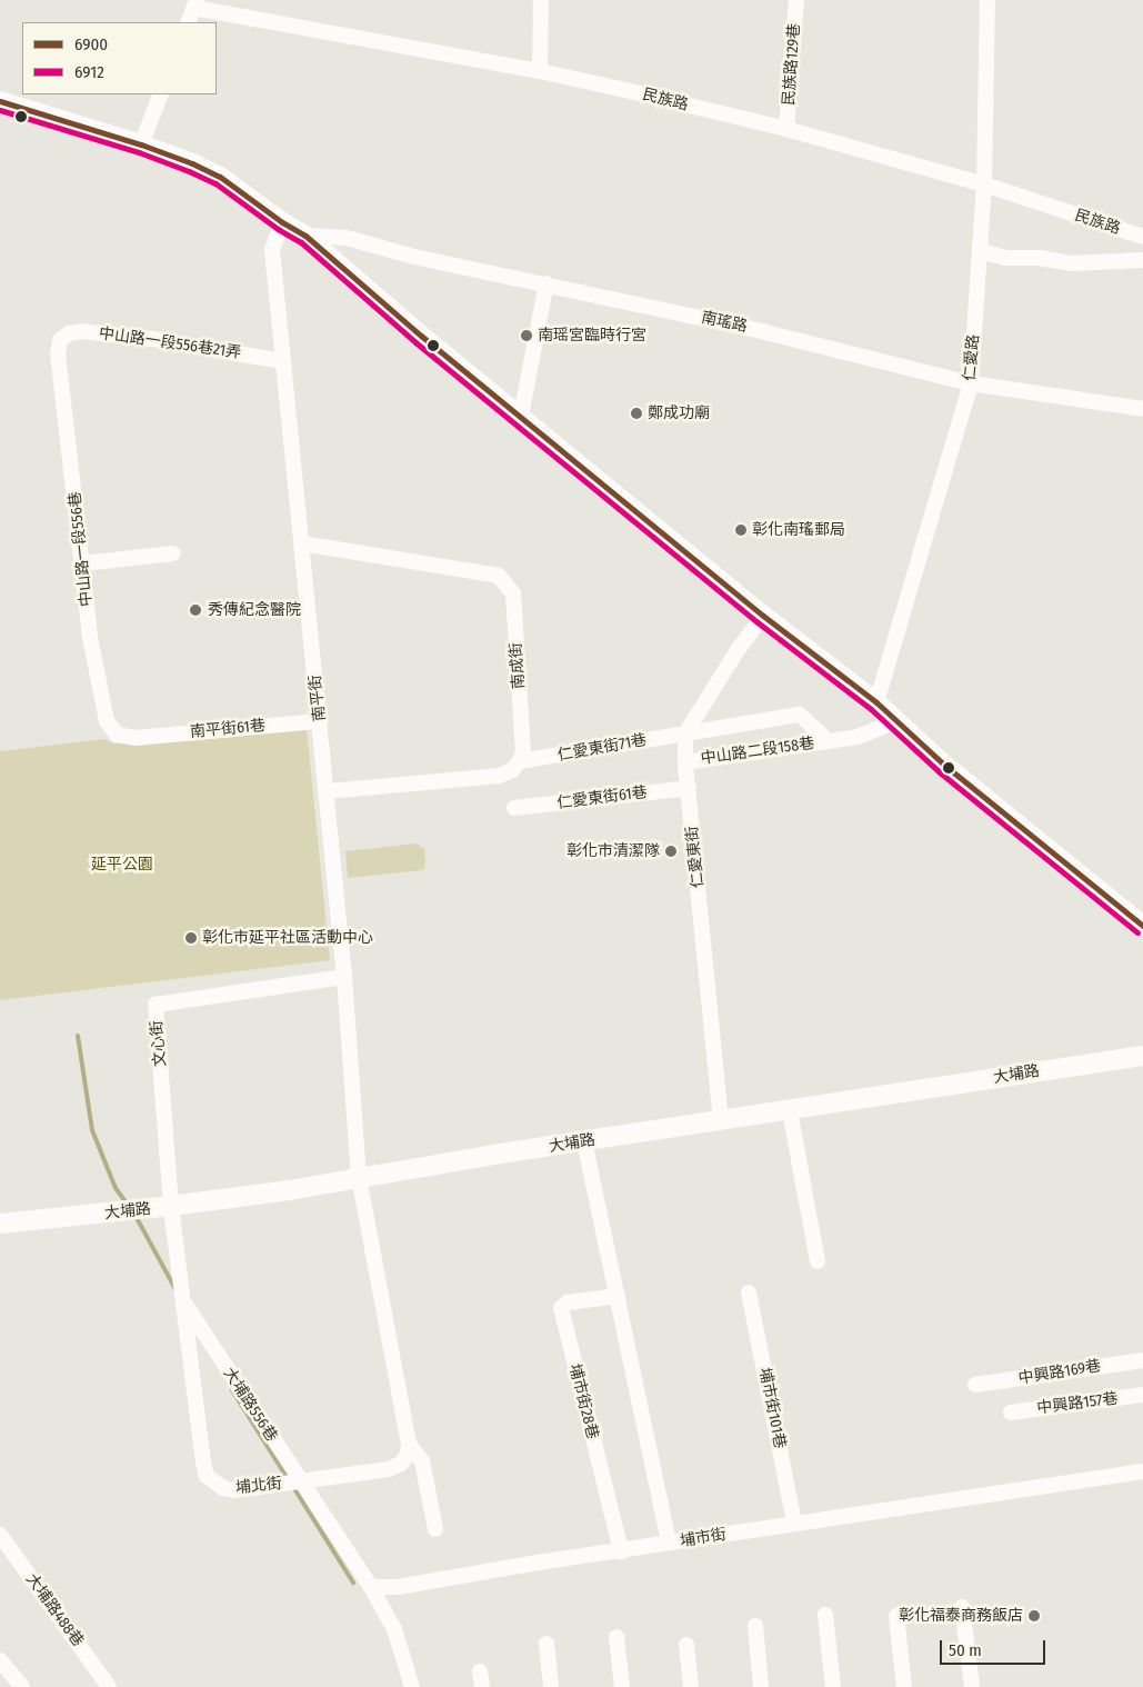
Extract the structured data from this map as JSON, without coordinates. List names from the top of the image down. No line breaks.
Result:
{"streets":{"main road":["大埔路"],"street":["民族路129巷","民族路","南瑤路","中山路一段556巷21弄","仁愛路","中山路一段556巷","南成街","南平街","南平街61巷","仁愛東街71巷","中山路二段158巷","仁愛東街61巷","仁愛東街","文心街","中興路169巷","埔市街28巷","中興路157巷","大埔路556巷","埔市街101巷","埔北街","埔市街","大埔路488巷"]},"crossings":[["民族路129巷","民族路"],["民族路","仁愛路"],["南瑤路","仁愛路"],["中山路一段556巷21弄","中山路一段556巷"],["中山路一段556巷21弄","南平街"],["中山路一段556巷","南平街61巷"],["南成街","南平街"],["南成街","仁愛東街71巷"],["南平街","南平街61巷"],["南平街","文心街"],["南平街","大埔路"],["仁愛東街71巷","中山路二段158巷"],["仁愛東街71巷","仁愛東街"],["中山路二段158巷","仁愛東街"],["仁愛東街61巷","仁愛東街"],["仁愛東街","大埔路"],["文心街","大埔路"],["文心街","大埔路556巷"],["大埔路","大埔路556巷"],["大埔路","埔市街"],["埔市街28巷","埔市街"],["大埔路556巷","埔北街"],["埔市街101巷","埔市街"]],"parks":["延平公園"],"places":["南瑶宮臨時行宮","鄭成功廟","彰化南瑤郵局","秀傳紀念醫院","彰化市清潔隊","彰化市延平社區活動中心","彰化福泰商務飯店"],"lines":["transit line 6900","transit line 6912"],"legend":["6900","6912"],"scale_bar":"50 m"}
